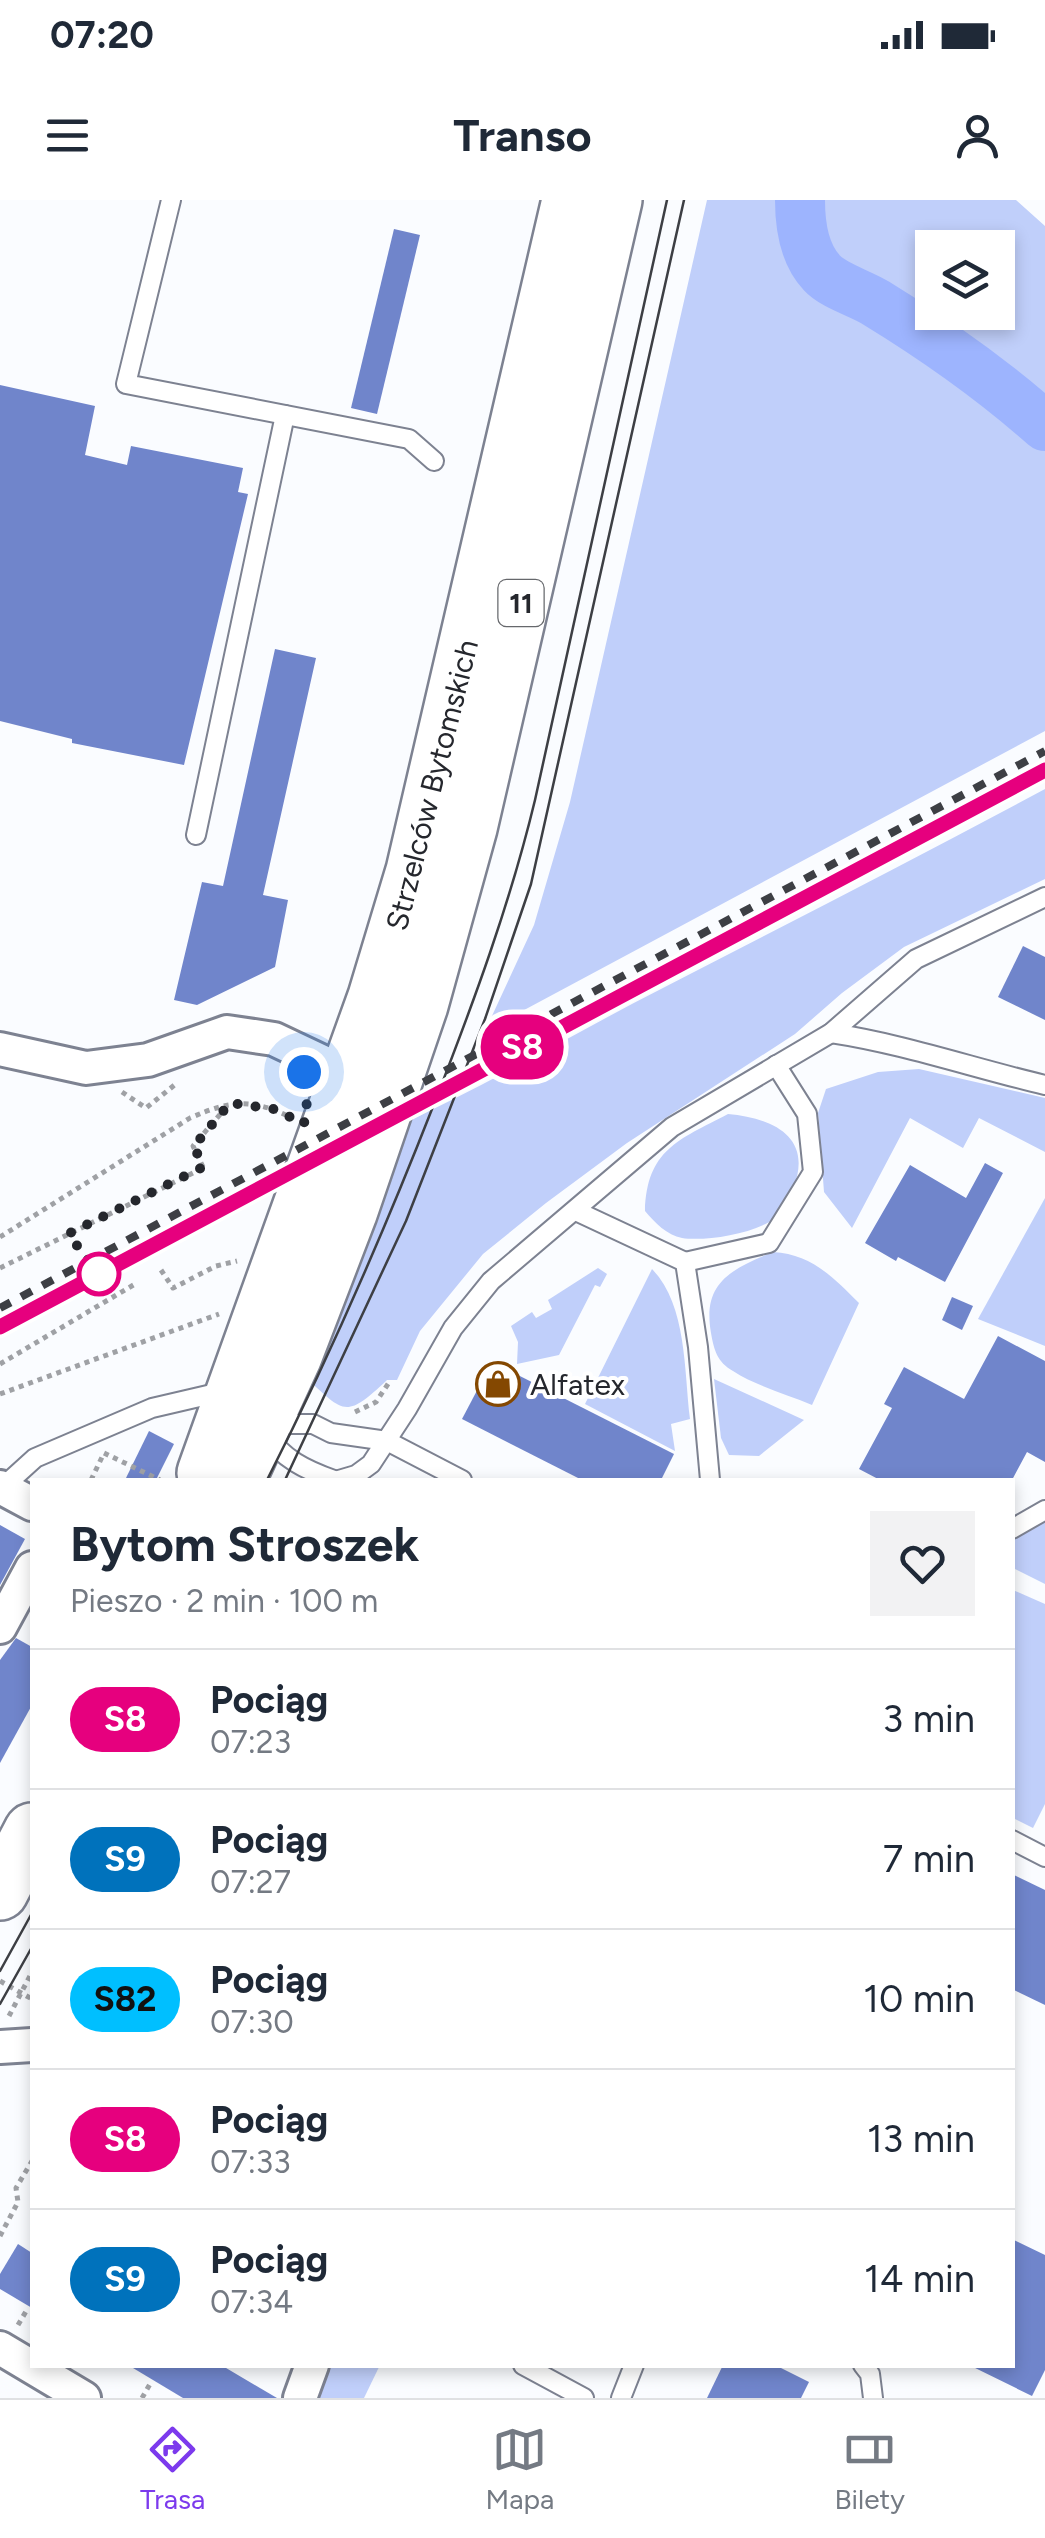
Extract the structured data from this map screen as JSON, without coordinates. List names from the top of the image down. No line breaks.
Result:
{"streets":{"highway":["11","Strzelców Bytomskich"]},"crossings":[["11","Strzelców Bytomskich"]],"places":{"shop":["Alfatex"]},"page":{"status":"07:20","header":"Transo","on_map":"S8","heading":["Bytom Stroszek","Pieszo · 2 min · 100 m"],"list":[{"mark":"S8","name":"Pociąg","note":"07:23","value":"3 min"},{"mark":"S9","name":"Pociąg","note":"07:27","value":"7 min"},{"mark":"S82","name":"Pociąg","note":"07:30","value":"10 min"},{"mark":"S8","name":"Pociąg","note":"07:33","value":"13 min"},{"mark":"S9","name":"Pociąg","note":"07:34","value":"14 min"}],"tabs":["Trasa","Mapa","Bilety"]}}
